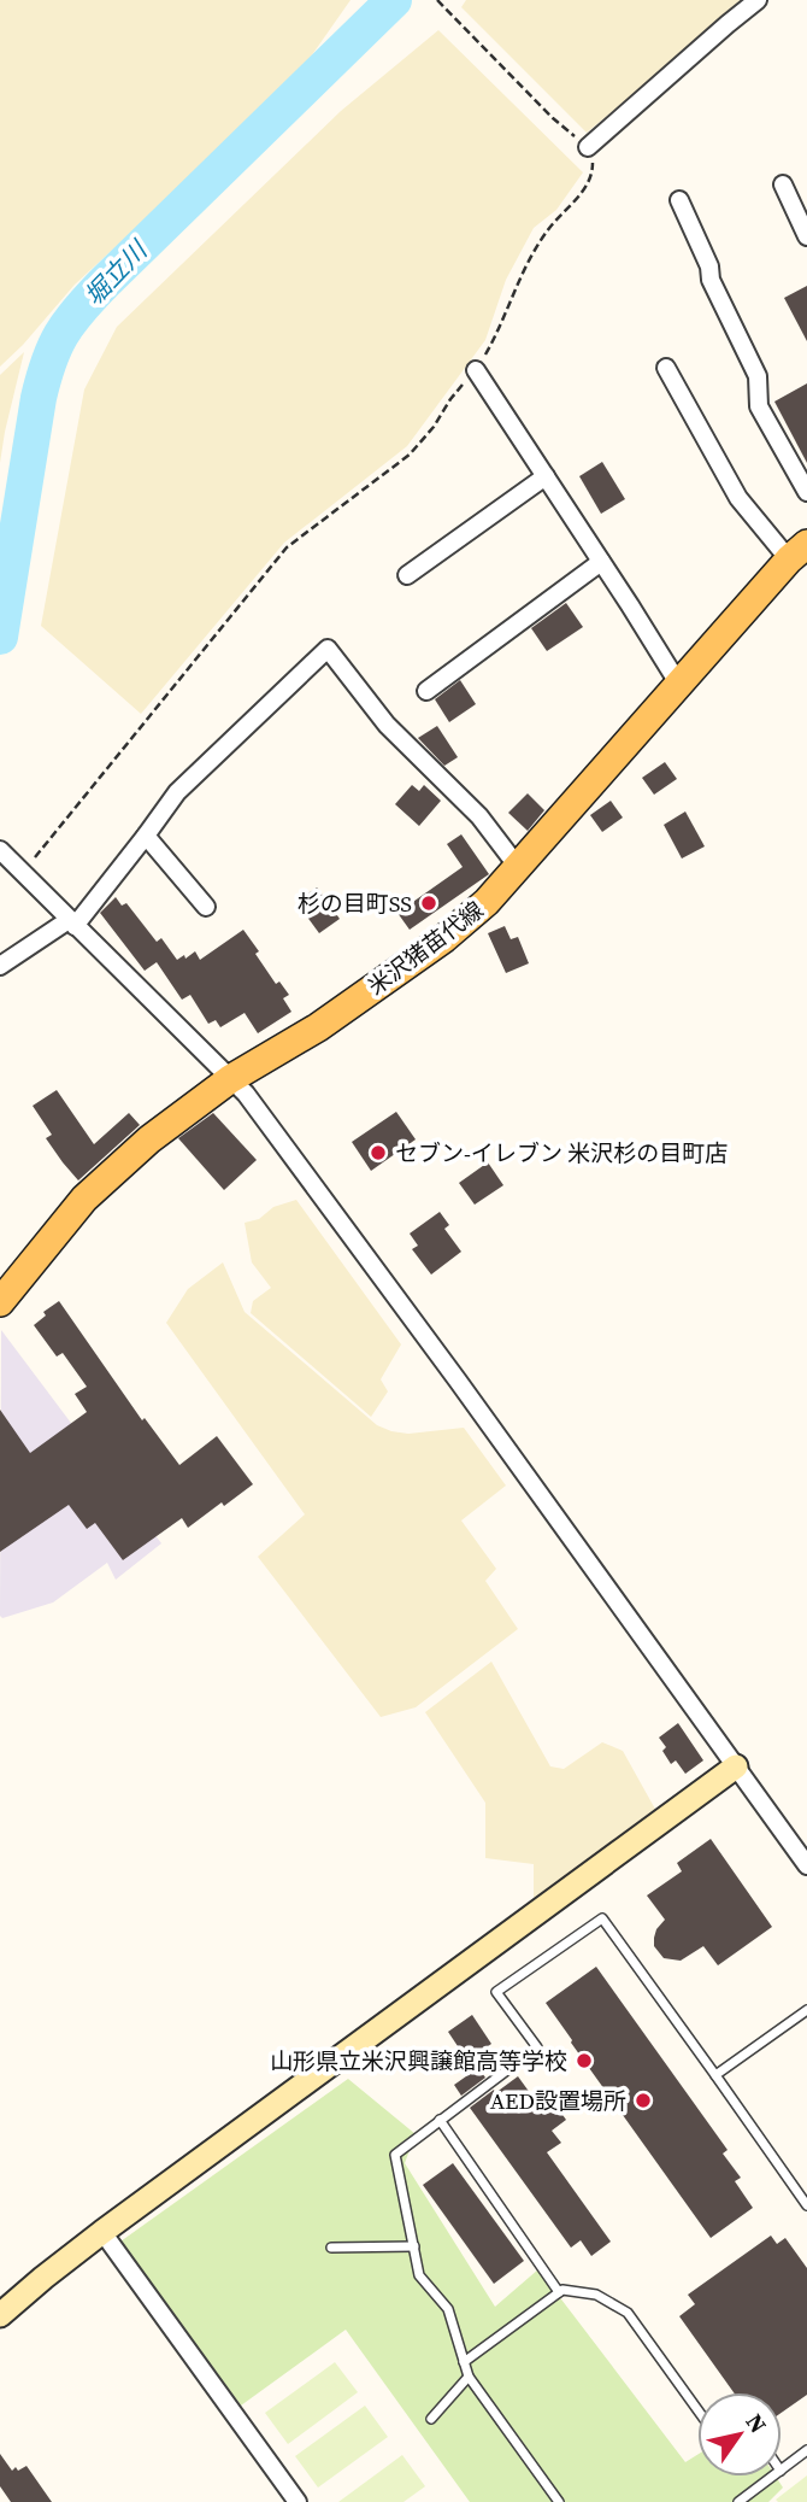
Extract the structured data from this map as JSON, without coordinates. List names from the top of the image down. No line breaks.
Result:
{"streets":{"main road":["米沢猪苗代線"]},"water":["堀立川"],"places":["杉の目町SS","セブン-イレブン 米沢杉の目町店","山形県立米沢興譲館高等学校","AED設置場所"],"north":"top right"}
